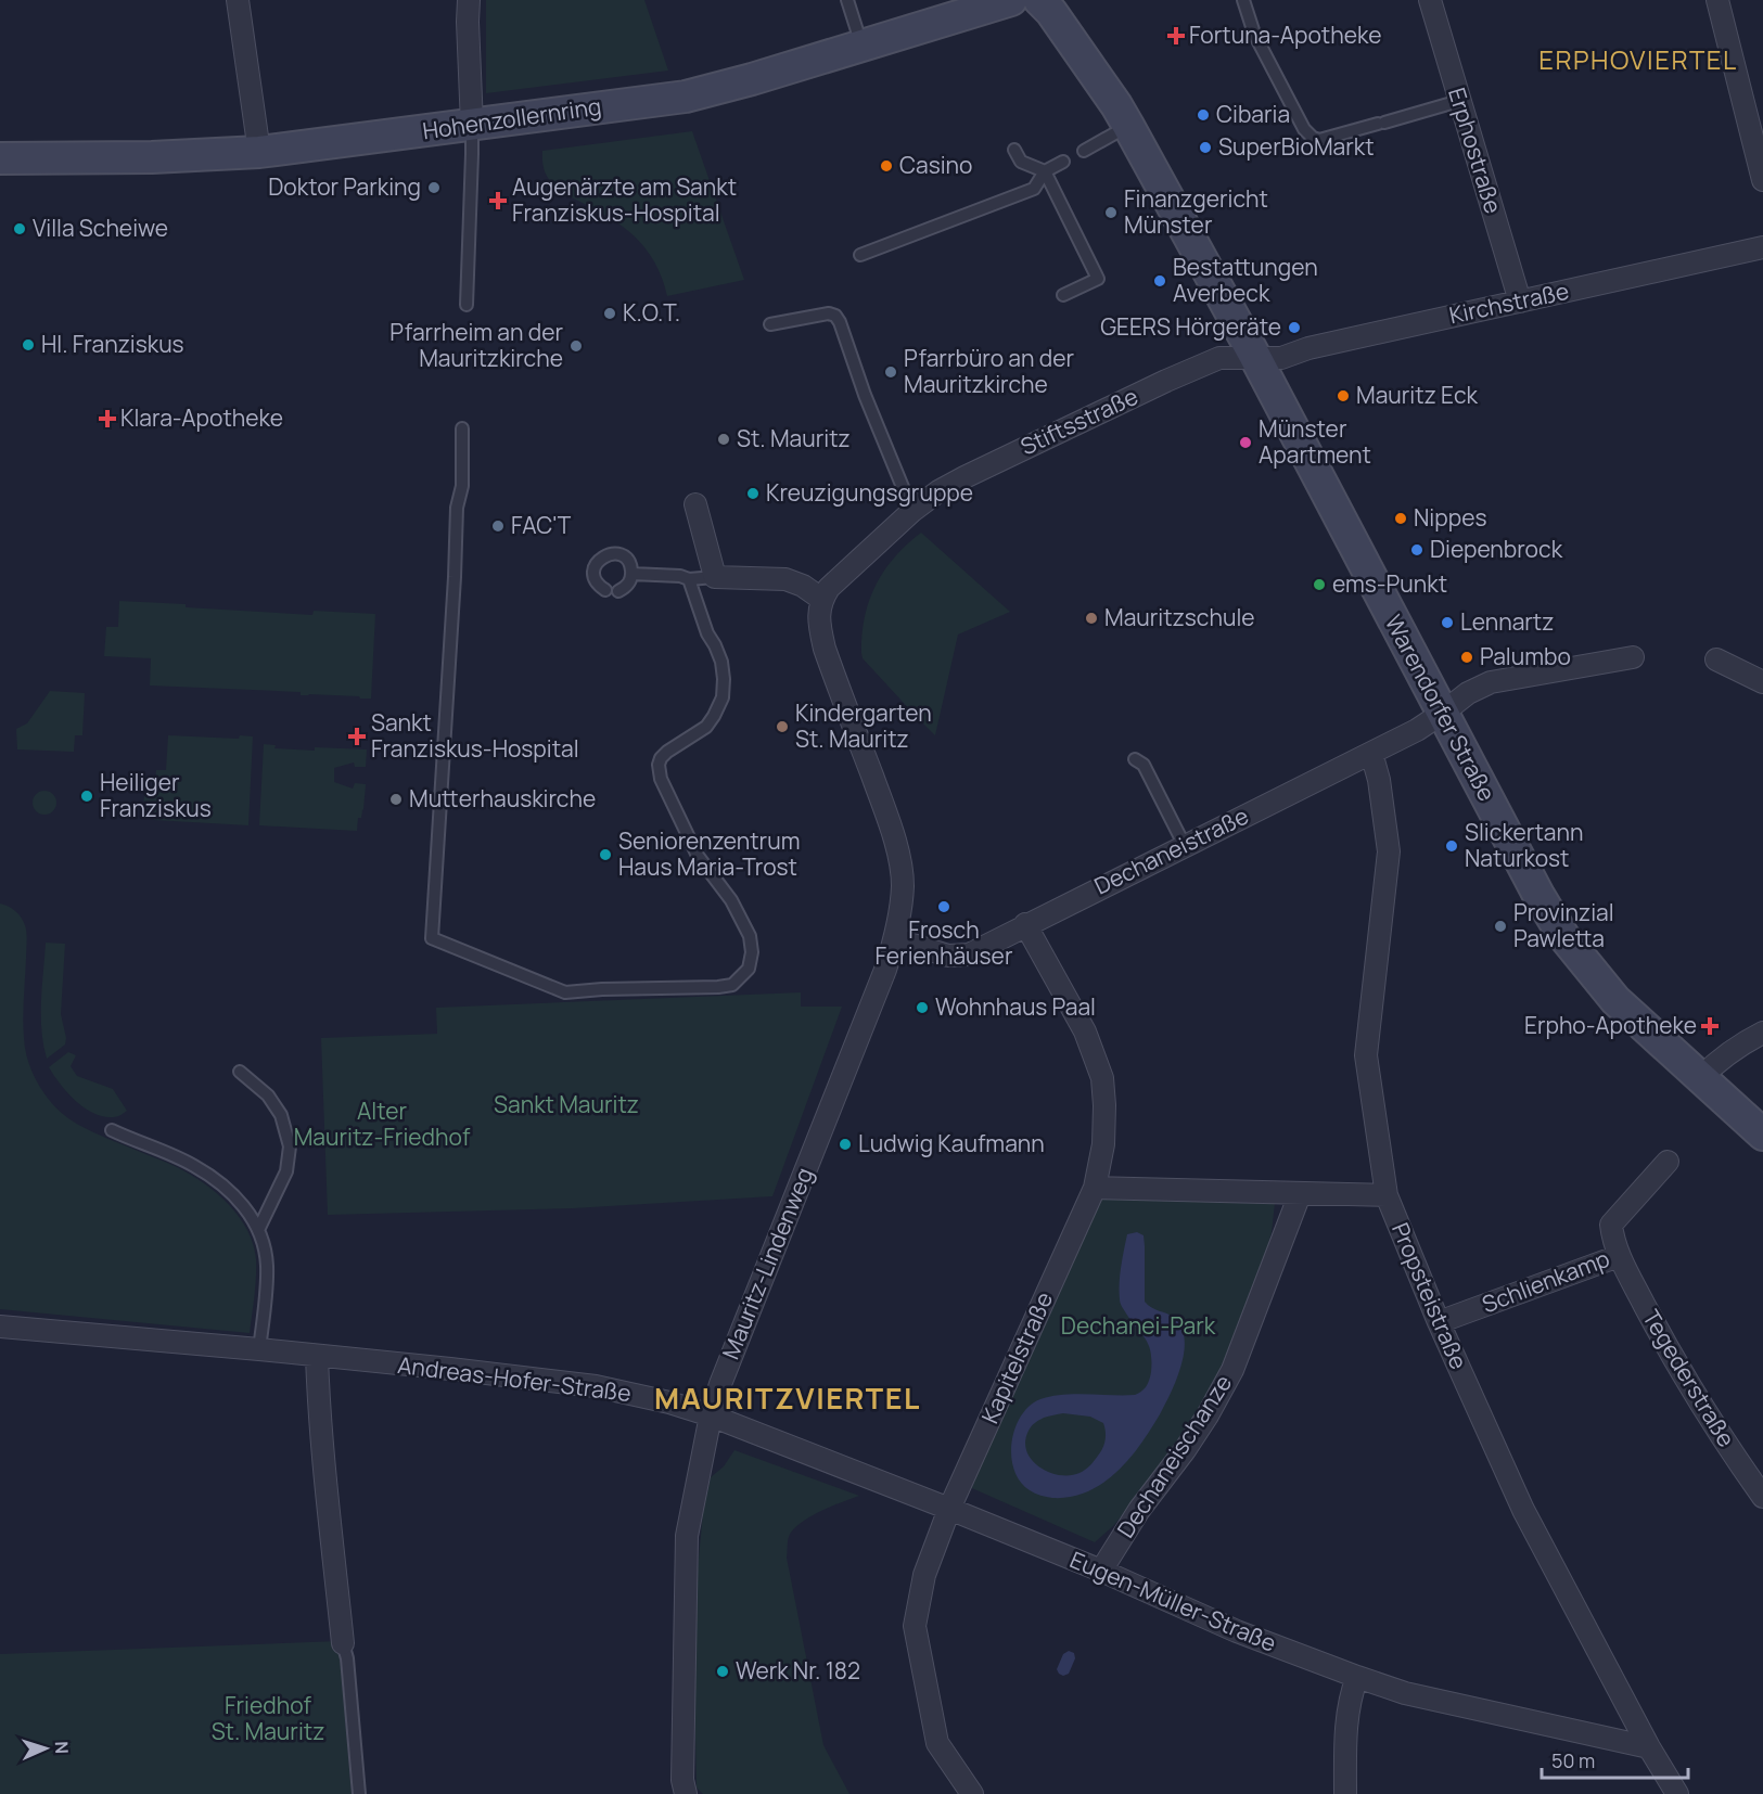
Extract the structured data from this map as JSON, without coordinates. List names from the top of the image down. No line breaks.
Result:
{"streets":{"main road":["Hohenzollernring","Warendorfer Straße"],"street":["Erphostraße","Kirchstraße","Stiftsstraße","Dechaneistraße","Mauritz-Lindenweg","Schlienkamp","Propsteistraße","Kapitelstraße","Tegederstraße","Andreas-Hofer-Straße","Dechaneischanze","Eugen-Müller-Straße"]},"crossings":[["Erphostraße","Kirchstraße"],["Kirchstraße","Stiftsstraße"],["Kirchstraße","Warendorfer Straße"],["Stiftsstraße","Warendorfer Straße"],["Stiftsstraße","Mauritz-Lindenweg"],["Warendorfer Straße","Dechaneistraße"],["Dechaneistraße","Mauritz-Lindenweg"],["Dechaneistraße","Propsteistraße"],["Dechaneistraße","Kapitelstraße"],["Mauritz-Lindenweg","Andreas-Hofer-Straße"],["Mauritz-Lindenweg","Eugen-Müller-Straße"],["Schlienkamp","Propsteistraße"],["Schlienkamp","Tegederstraße"],["Propsteistraße","Eugen-Müller-Straße"],["Kapitelstraße","Eugen-Müller-Straße"],["Andreas-Hofer-Straße","Eugen-Müller-Straße"],["Dechaneischanze","Eugen-Müller-Straße"]],"districts":["ERPHOVIERTEL","MAURITZVIERTEL"],"parks":["Sankt Mauritz","Alter Mauritz-Friedhof","Dechanei-Park","Friedhof St. Mauritz"],"places":{"health":["Fortuna-Apotheke","Augenärzte am Sankt Franziskus-Hospital","Klara-Apotheke","Sankt Franziskus-Hospital","Erpho-Apotheke"],"other":["Cibaria","SuperBioMarkt","Casino","Doktor Parking","Finanzgericht Münster","Villa Scheiwe","Bestattungen Averbeck","K.O.T.","GEERS Hörgeräte","Hl. Franziskus","Pfarrheim an der Mauritzkirche","Pfarrbüro an der Mauritzkirche","Mauritz Eck","St. Mauritz","Münster Apartment","Kreuzigungsgruppe","Nippes","FAC'T","Diepenbrock","ems-Punkt","Mauritzschule","Lennartz","Palumbo","Kindergarten St. Mauritz","Heiliger Franziskus","Mutterhauskirche","Slickertann Naturkost","Seniorenzentrum Haus Maria-Trost","Frosch Ferienhäuser","Provinzial Pawletta","Wohnhaus Paal","Ludwig Kaufmann","Werk Nr. 182"]},"scale_bar":"50 m","north":"right"}
